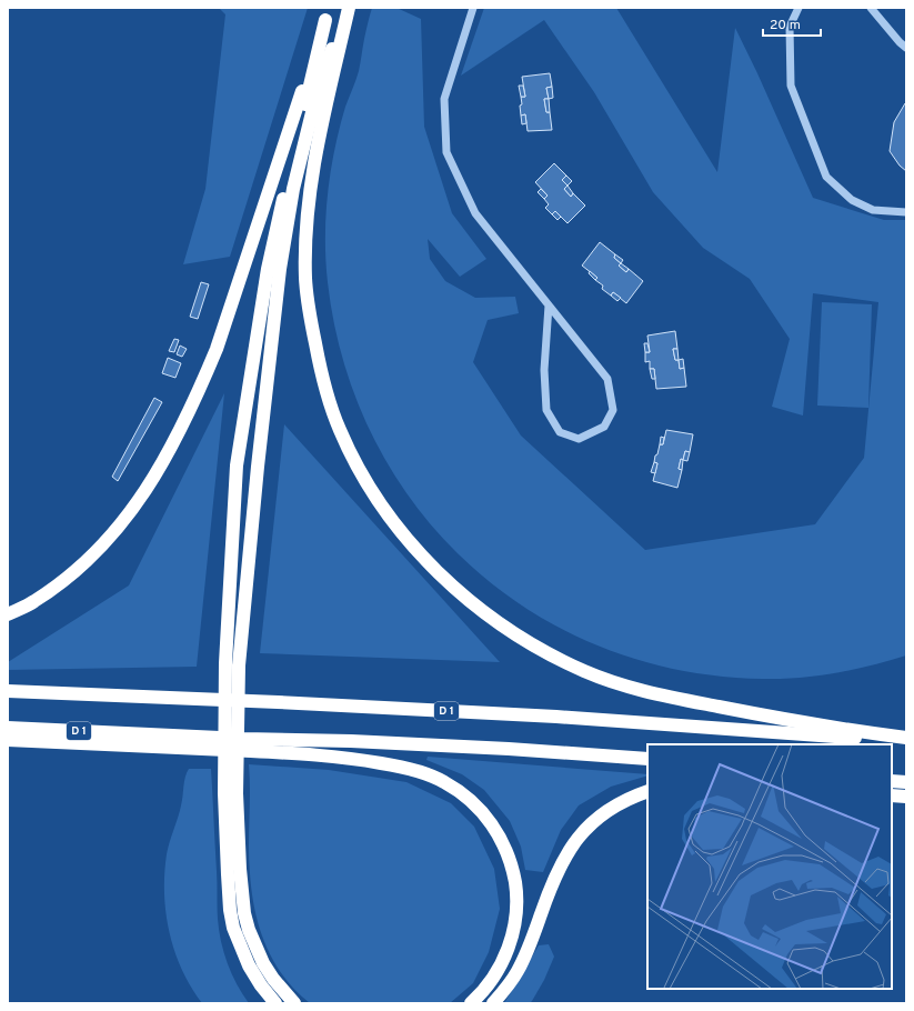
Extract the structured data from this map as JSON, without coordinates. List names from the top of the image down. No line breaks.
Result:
{"streets":{"highway":["D 1"]},"scale_bar":"20 m"}
